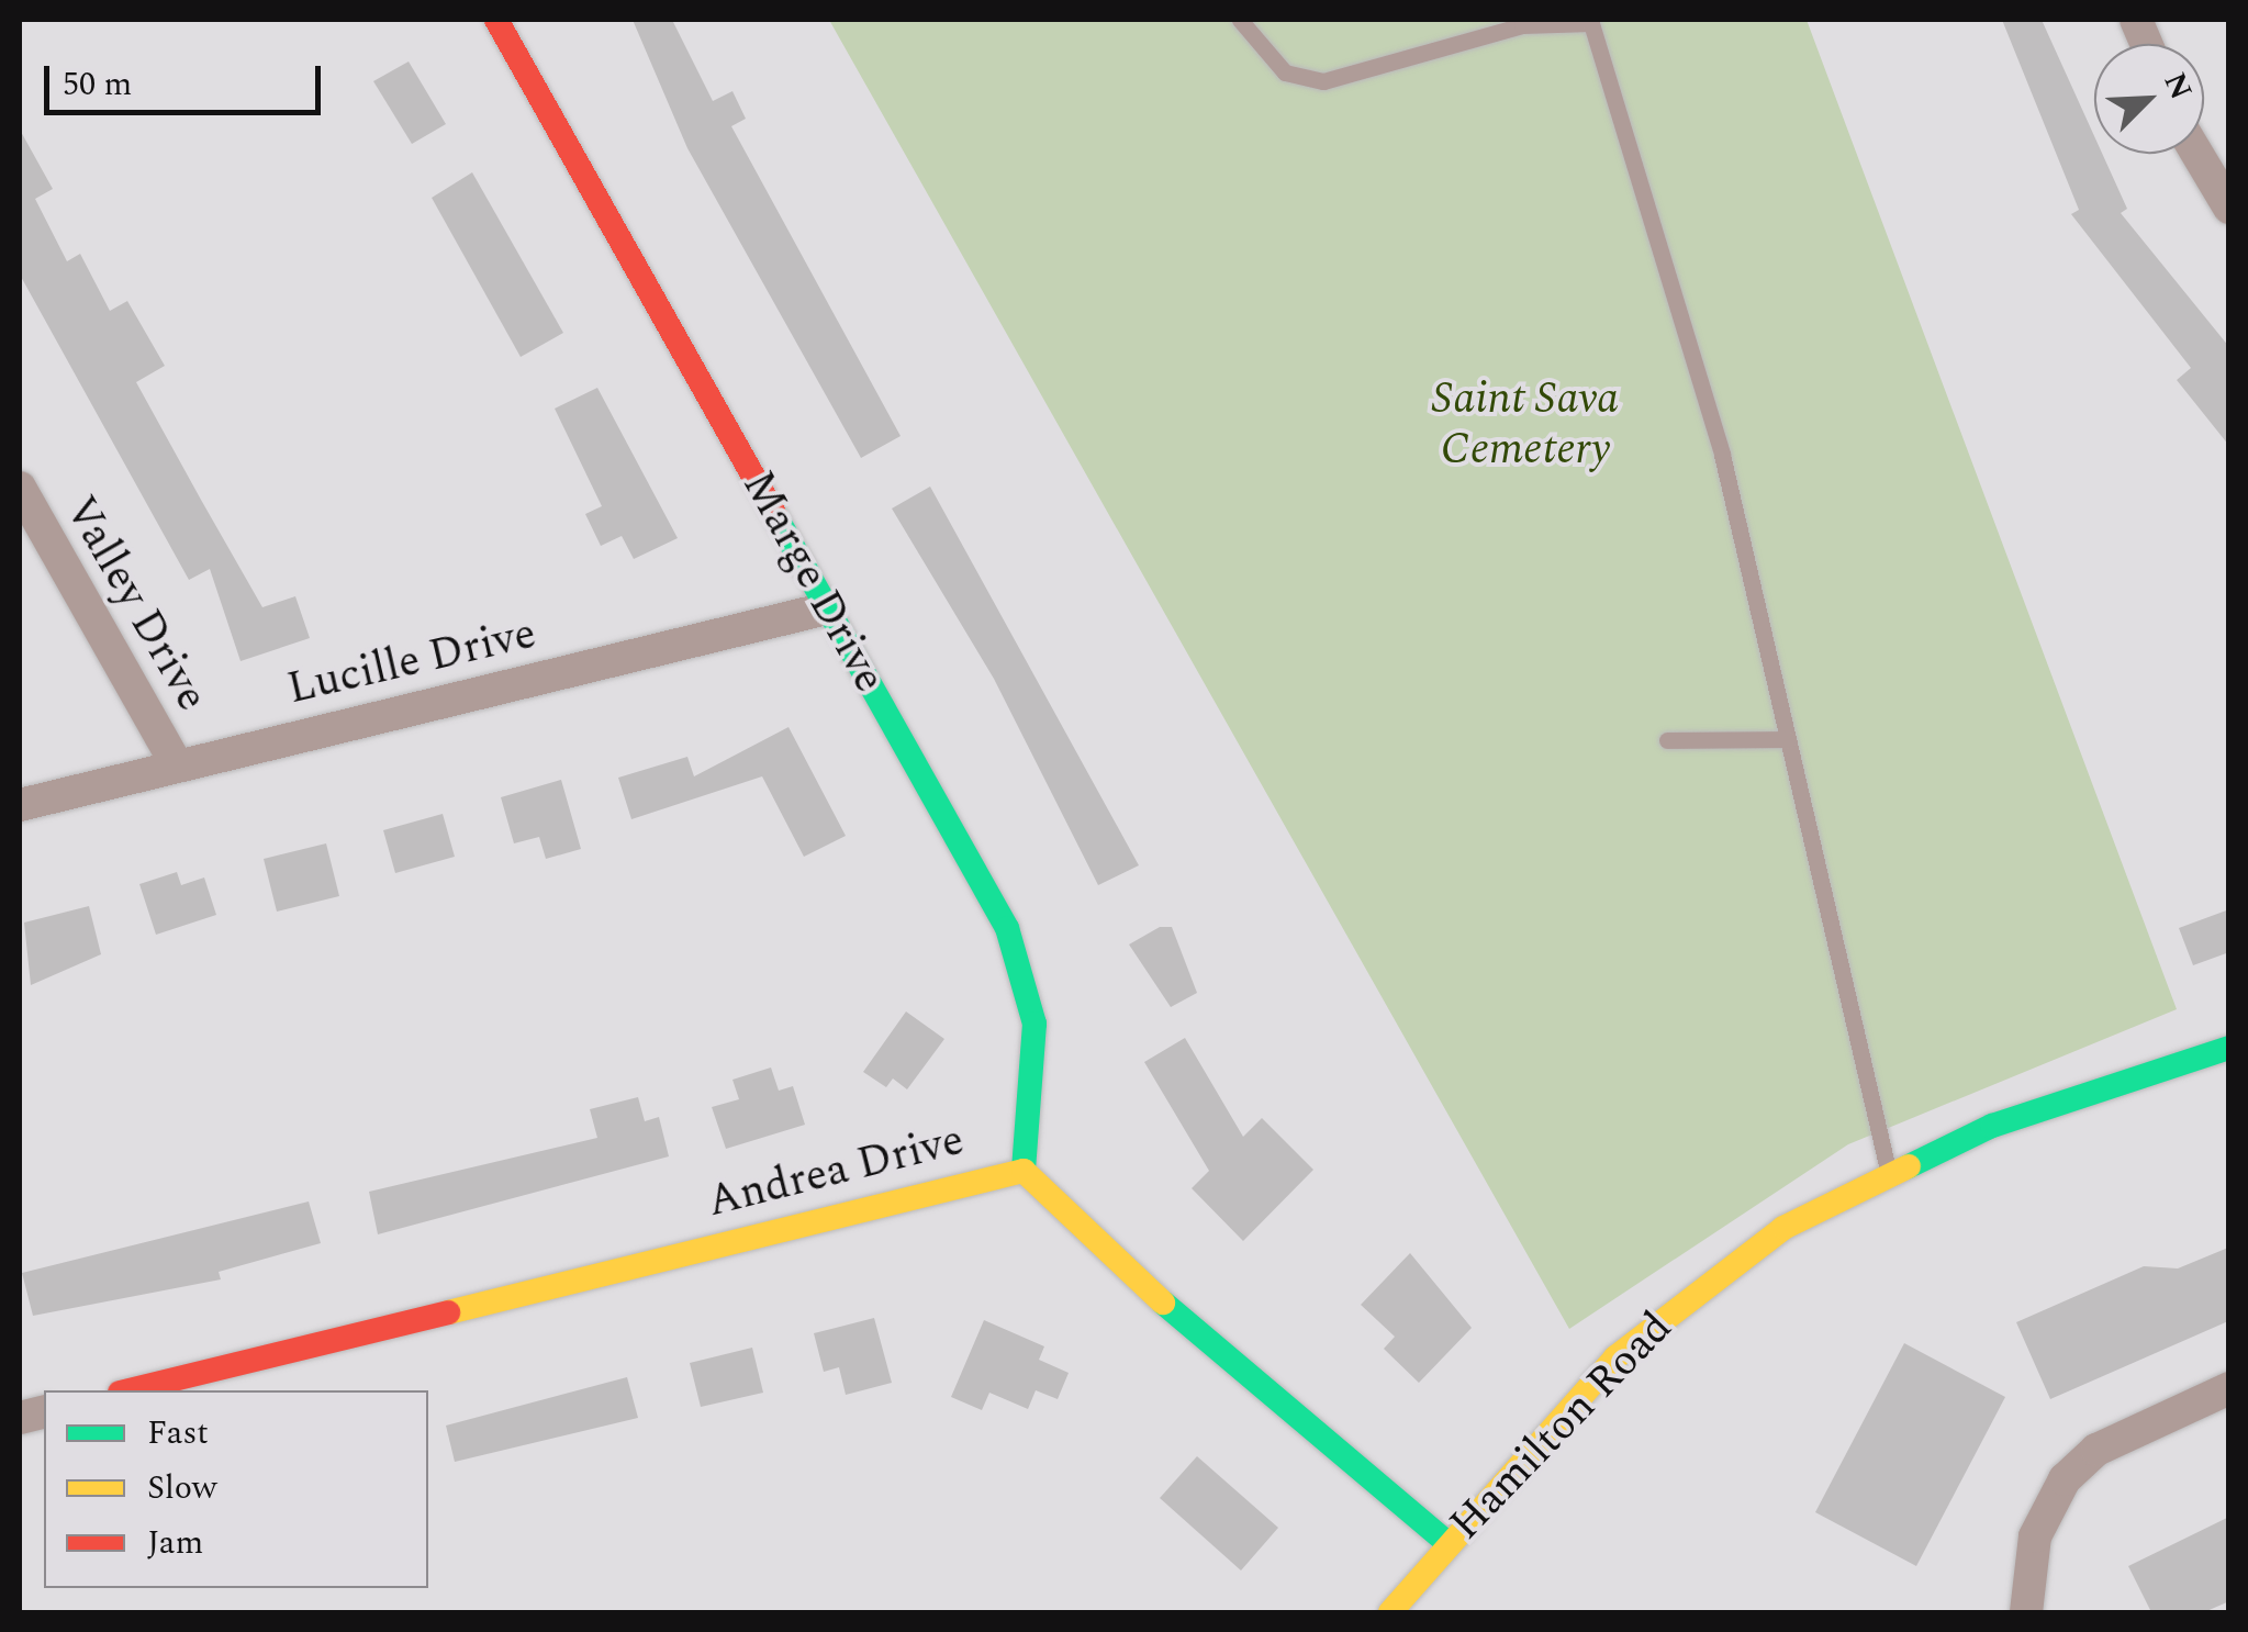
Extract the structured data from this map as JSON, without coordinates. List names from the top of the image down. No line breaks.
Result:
{"streets":{"street":["Marge Drive","Valley Drive","Lucille Drive","Andrea Drive","Hamilton Road"]},"crossings":[["Marge Drive","Lucille Drive"],["Marge Drive","Andrea Drive"],["Valley Drive","Lucille Drive"],["Andrea Drive","Hamilton Road"]],"parks":["Saint Sava Cemetery"],"legend":["Fast","Slow","Jam"],"scale_bar":"50 m","north":"top right"}
